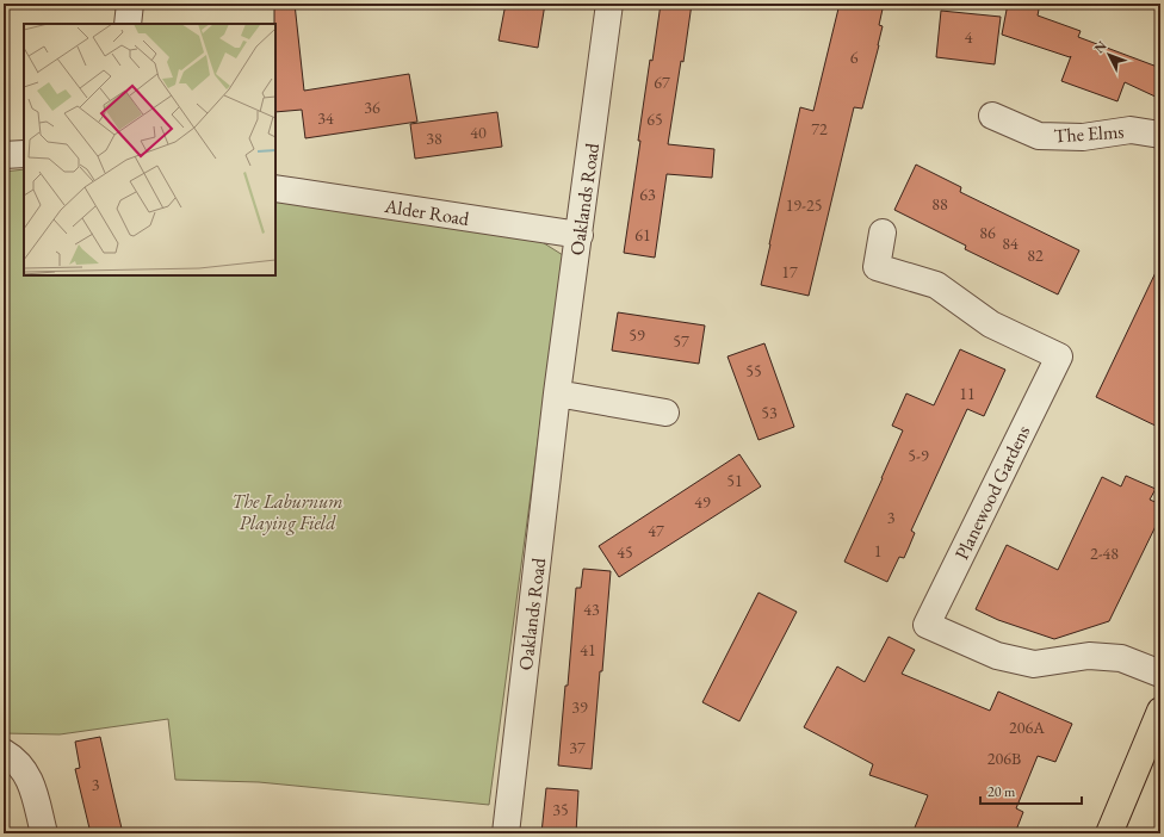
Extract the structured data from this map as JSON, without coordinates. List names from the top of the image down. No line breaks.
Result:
{"streets":{"street":["The Elms","Oaklands Road","Alder Road","Planewood Gardens"]},"crossings":[["Oaklands Road","Alder Road"]],"parks":["The Laburnum Playing Field"],"house_numbers":["4","6","67","36","34","65","72","40","38","63","88","19-25","86","61","84","82","17","59","57","55","11","53","5-9","51","49","3","47","1","45","2-48","43","41","39","206A","37","206B","3","35"],"scale_bar":"20 m","north":"top left"}
